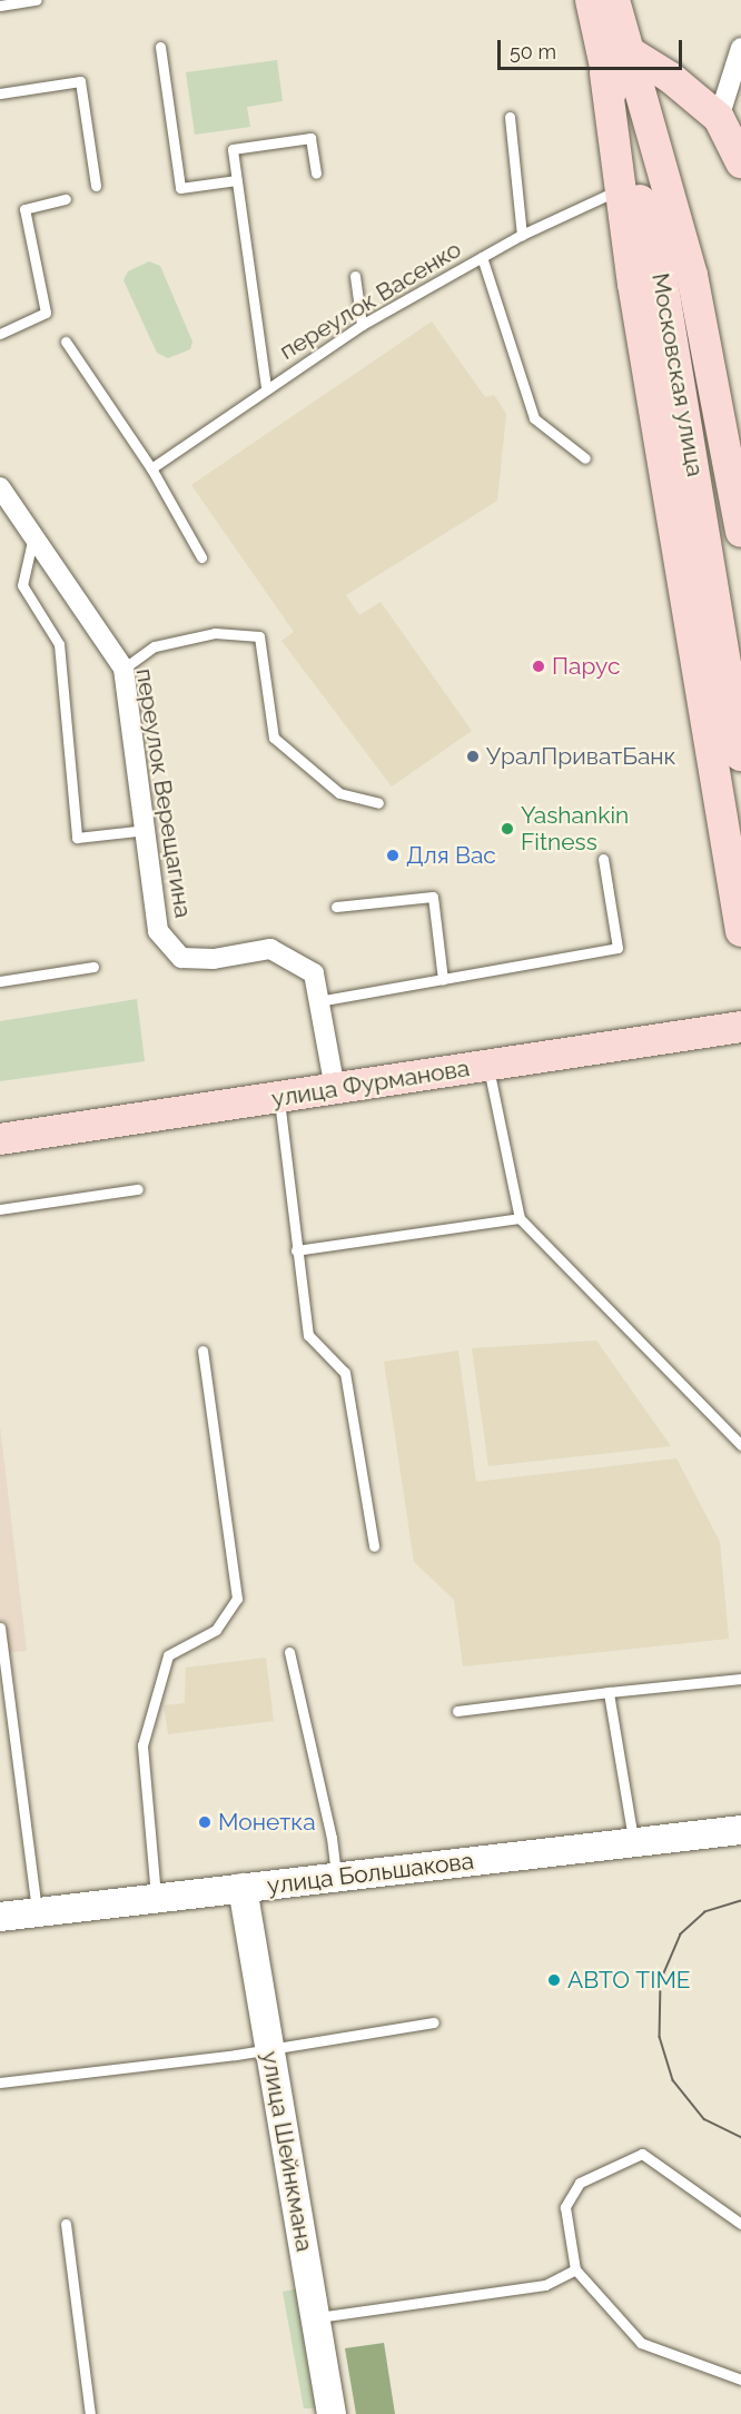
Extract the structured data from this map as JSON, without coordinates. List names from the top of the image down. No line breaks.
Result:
{"streets":{"main road":["Московская улица","улица Фурманова"],"street":["переулок Верещагина","улица Большакова","улица Шейнкмана"],"lane":["переулок Васенко"]},"crossings":[["переулок Верещагина","улица Фурманова"],["улица Большакова","улица Шейнкмана"]],"places":["Парус","УралПриватБанк","Yashankin Fitness","Для Вас","Монетка","АВТО TIME"],"scale_bar":"50 m"}
